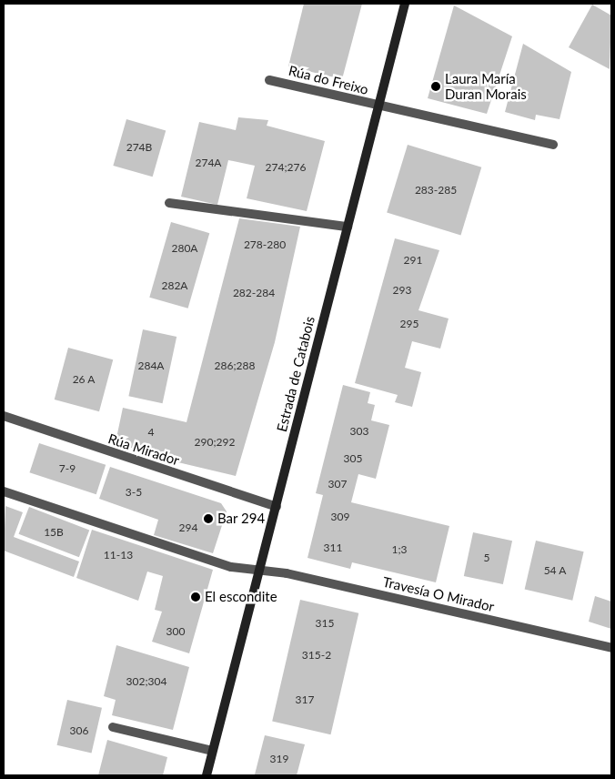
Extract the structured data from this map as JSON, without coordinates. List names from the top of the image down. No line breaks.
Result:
{"streets":{"main road":["Estrada de Catabois"],"street":["Rúa do Freixo","Rúa Mirador","Travesía O Mirador"]},"crossings":[["Rúa do Freixo","Estrada de Catabois"],["Estrada de Catabois","Rúa Mirador"],["Estrada de Catabois","Travesía O Mirador"]],"places":["Laura María Duran Morais","Bar 294","El escondite"],"house_numbers":["274B","274A","274;276","283-285","278-280","280A","291","282A","293","282-284","295","284A","286;288","26 A","303","4","290;292","305","7-9","307","3-5","309","294","15B","311","1;3","11-13","5","54 A","315","300","315-2","302;304","317","306","319"]}
